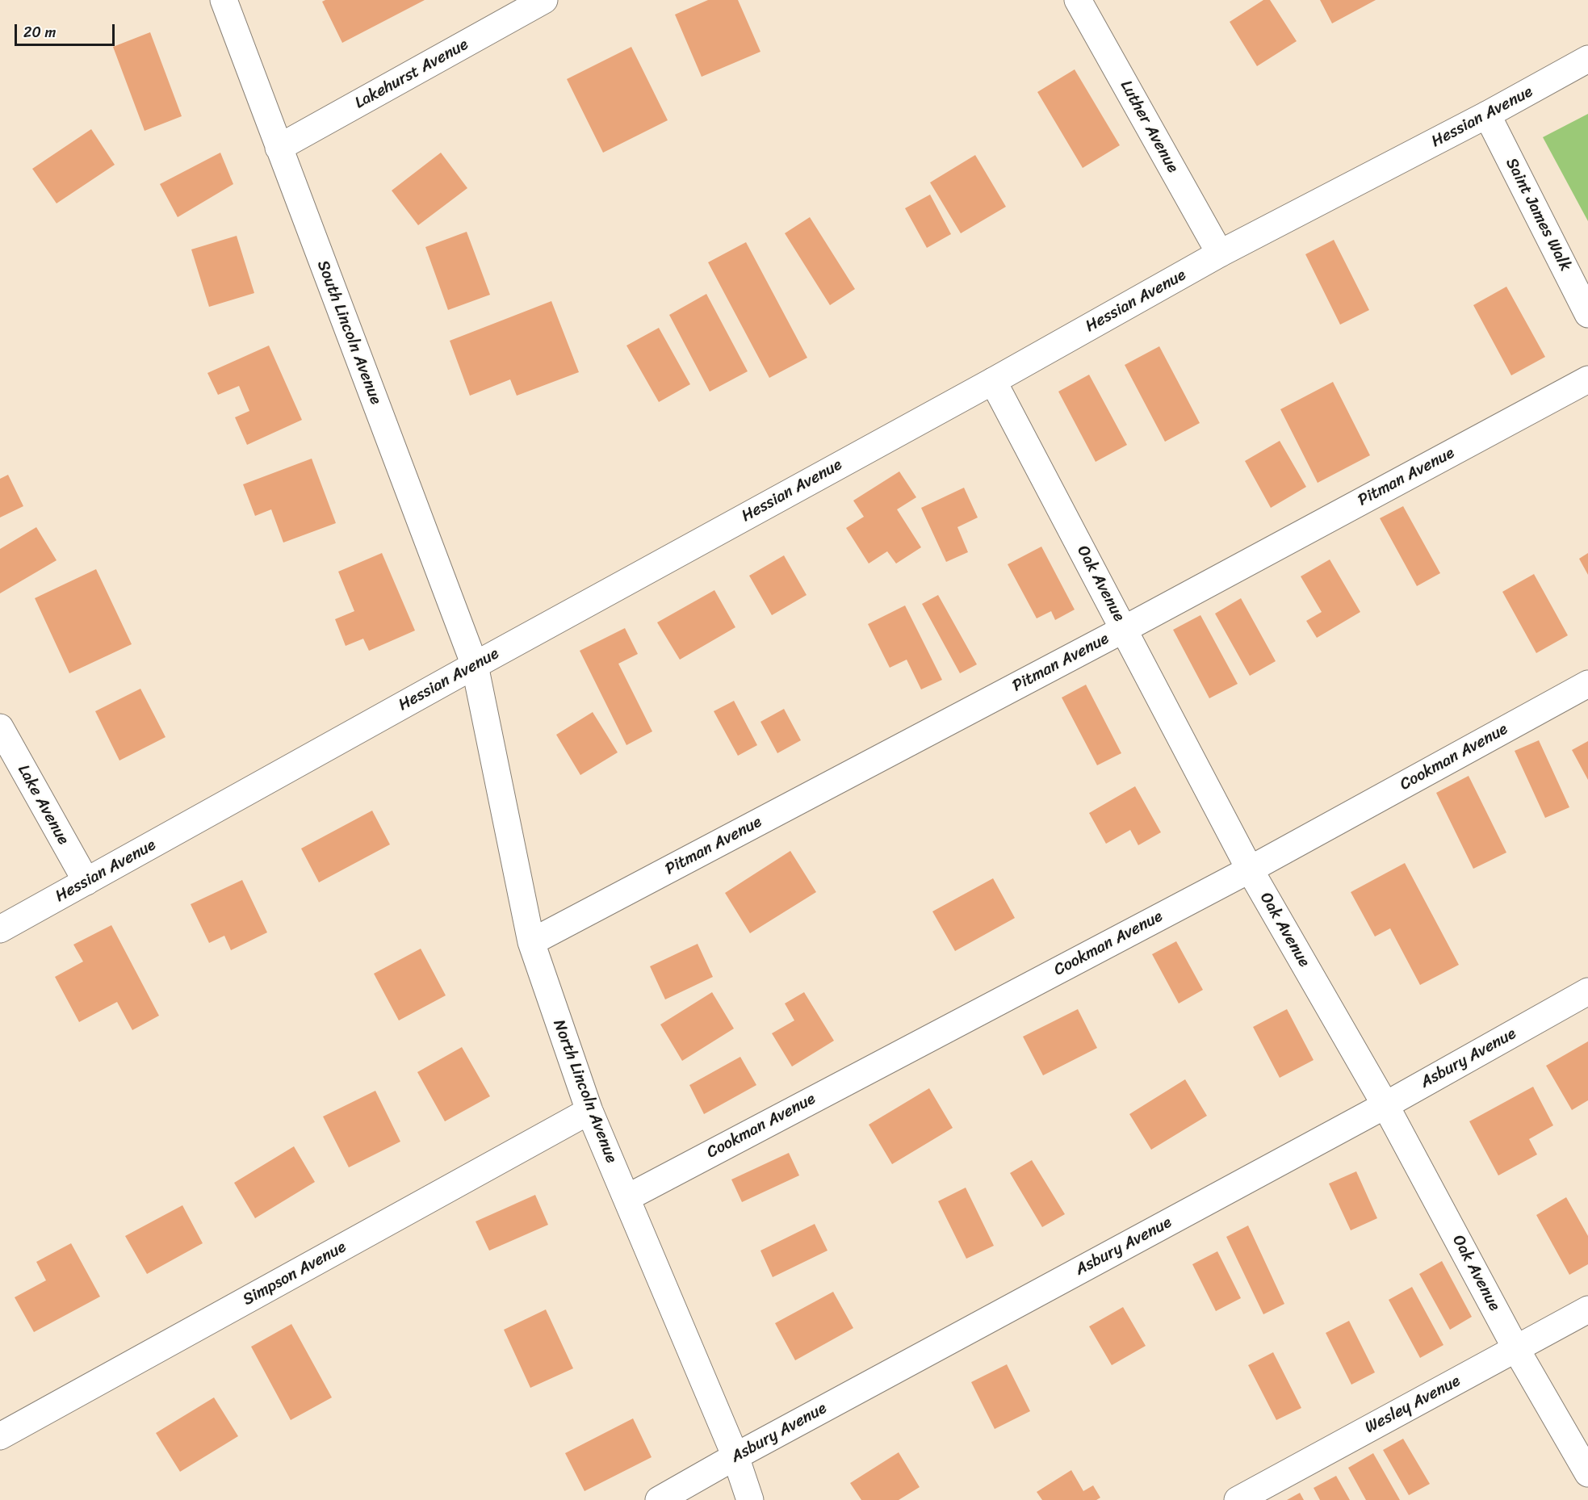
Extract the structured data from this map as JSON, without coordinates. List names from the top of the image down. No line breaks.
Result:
{"streets":{"street":["Lakehurst Avenue","Hessian Avenue","Luther Avenue","Saint James Walk","South Lincoln Avenue","Pitman Avenue","Oak Avenue","Cookman Avenue","Lake Avenue","Asbury Avenue","North Lincoln Avenue","Simpson Avenue","Wesley Avenue"]},"crossings":[["Lakehurst Avenue","South Lincoln Avenue"],["Hessian Avenue","Luther Avenue"],["Hessian Avenue","Saint James Walk"],["Hessian Avenue","South Lincoln Avenue"],["Hessian Avenue","Oak Avenue"],["Hessian Avenue","Lake Avenue"],["Hessian Avenue","North Lincoln Avenue"],["South Lincoln Avenue","North Lincoln Avenue"],["Pitman Avenue","Oak Avenue"],["Pitman Avenue","North Lincoln Avenue"],["Oak Avenue","Cookman Avenue"],["Oak Avenue","Asbury Avenue"],["Oak Avenue","Wesley Avenue"],["Cookman Avenue","North Lincoln Avenue"],["Asbury Avenue","North Lincoln Avenue"],["North Lincoln Avenue","Simpson Avenue"]],"scale_bar":"20 m"}
